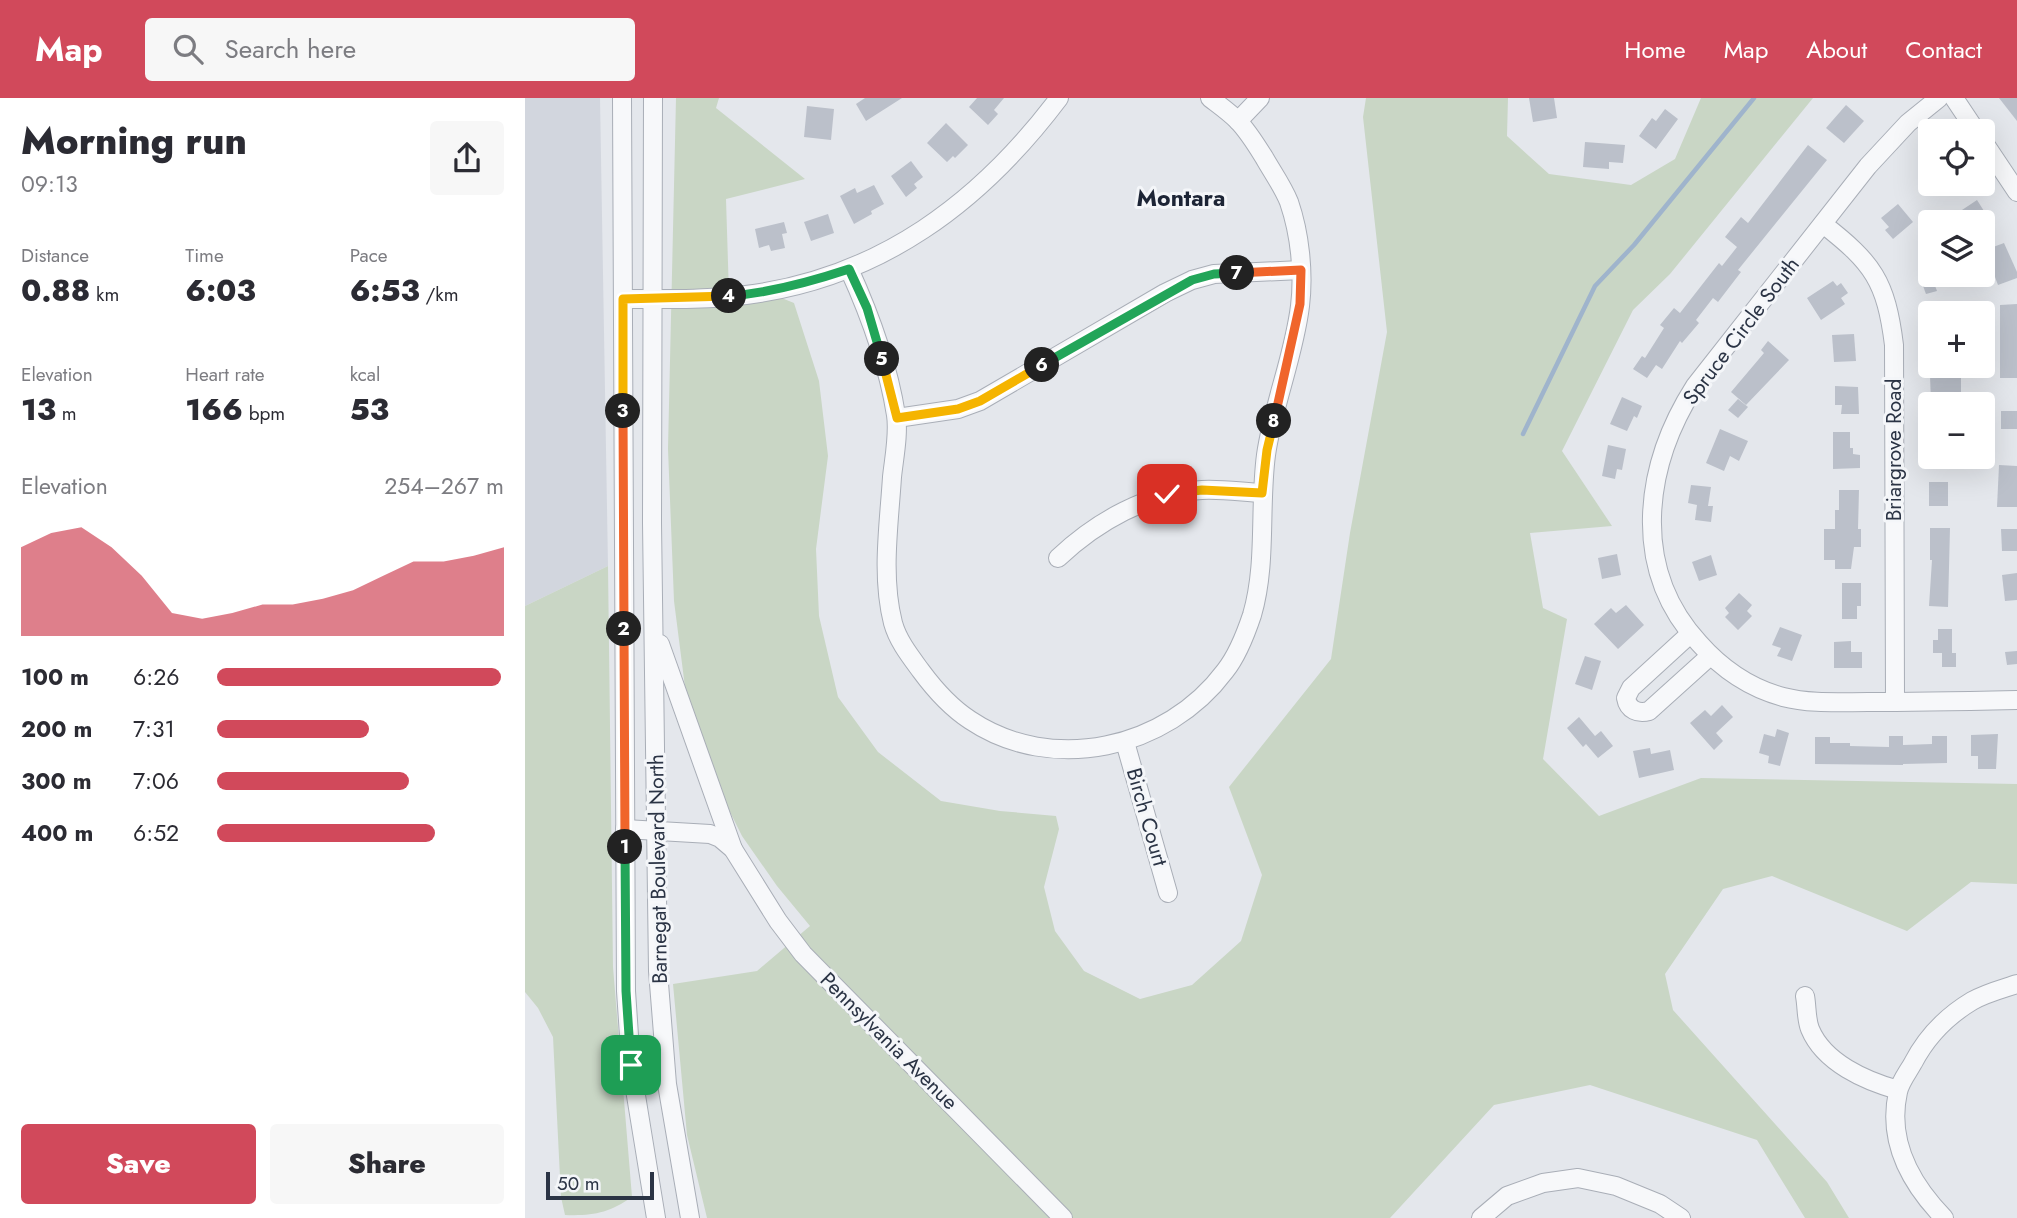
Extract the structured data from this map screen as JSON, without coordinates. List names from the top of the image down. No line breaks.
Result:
{"streets":{"street":["Spruce Circle South","Briargrove Road","Birch Court","Barnegat Boulevard North","Pennsylvania Avenue"]},"crossings":[["Spruce Circle South","Briargrove Road"],["Barnegat Boulevard North","Pennsylvania Avenue"]],"districts":["Montara"],"scale_bar":"50 m","page":{"header":"Map","search":"Search here","nav":["Home","Map","About","Contact"],"heading":["Morning run","09:13"],"map_buttons":["+","−"],"stats":[["Distance","0.88 km"],["Time","6:03"],["Pace","6:53 /km"],["Elevation","13 m"],["Heart rate","166 bpm"],["kcal","53"]],"pins":["7","4","5","6","3","8","2","1"],"chart":["Elevation","254–267 m"],"list":[{"name":"100 m","note":"6:26"},{"name":"200 m","note":"7:31"},{"name":"300 m","note":"7:06"},{"name":"400 m","note":"6:52"}],"buttons":["Save","Share"],"scale":"50 m"}}
